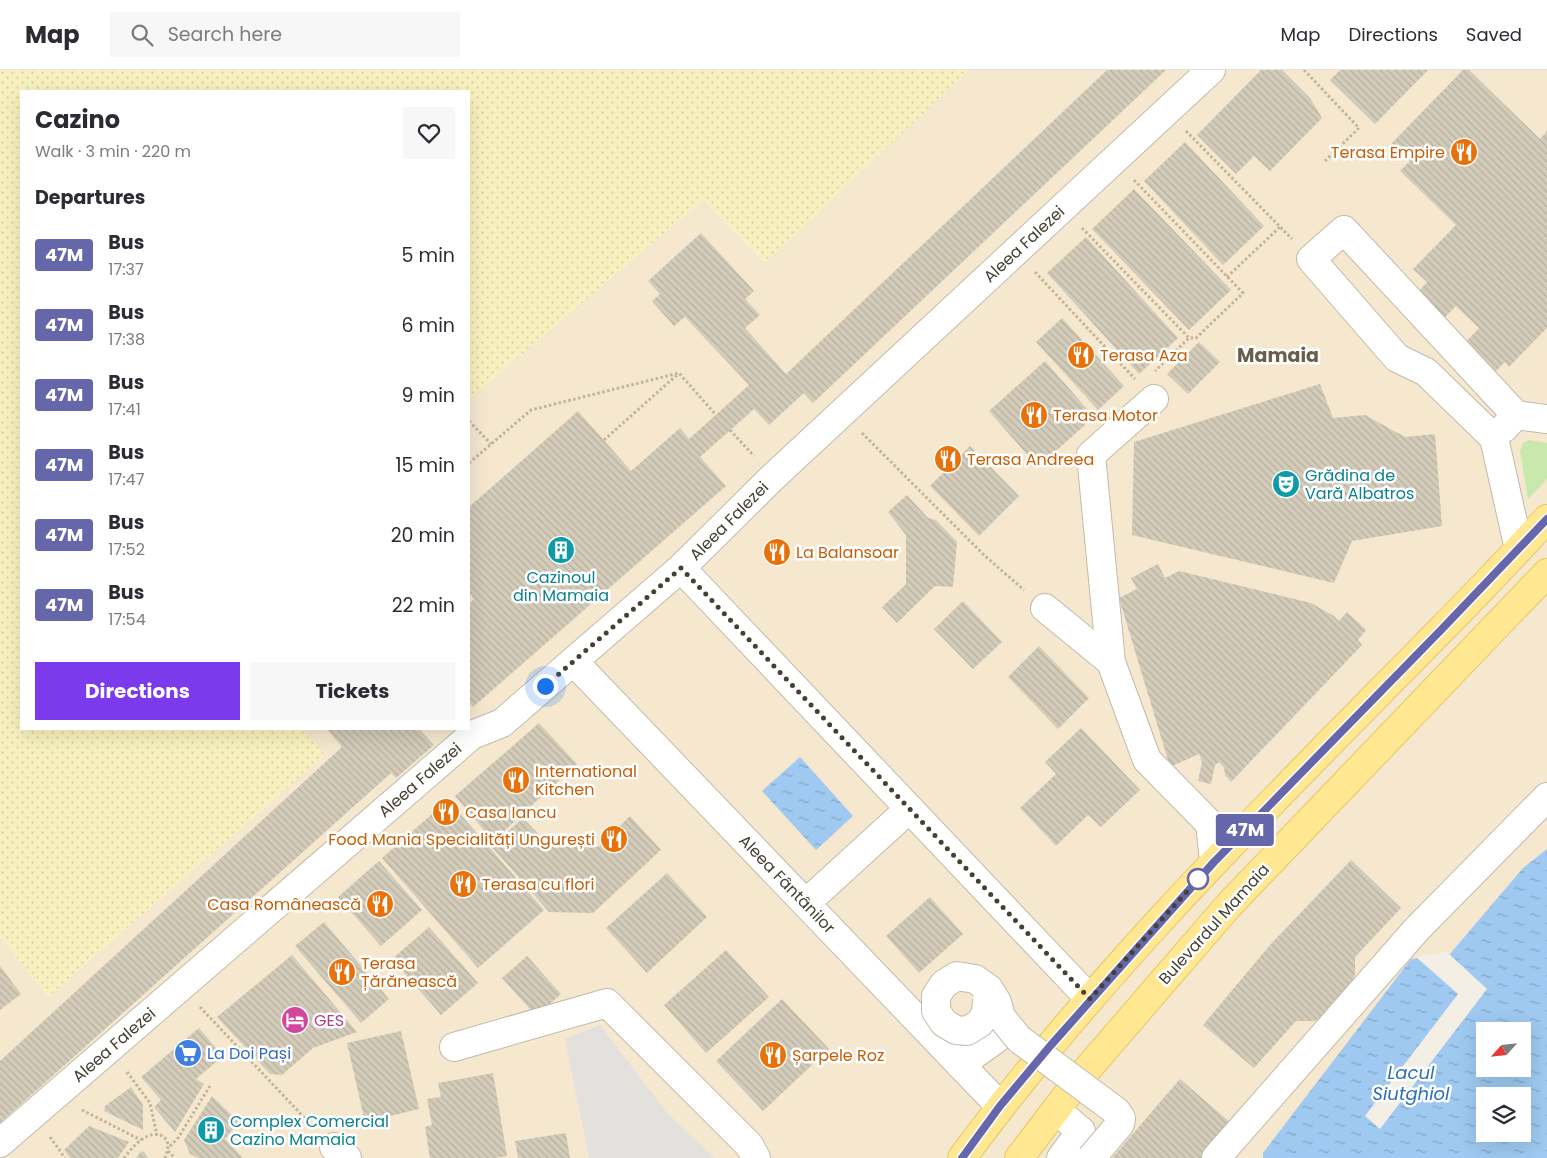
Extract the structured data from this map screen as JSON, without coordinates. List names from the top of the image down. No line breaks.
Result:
{"streets":{"main road":["Bulevardul Mamaia"],"street":["Aleea Falezei","Aleea Fântânilor"]},"crossings":[["Aleea Falezei","Aleea Fântânilor"]],"districts":["Mamaia"],"water":["Lacul Siutghiol"],"places":{"restaurant":["Terasa Empire","Terasa Aza","Terasa Motor","Terasa Andreea","La Balansoar","International Kitchen","Casa Iancu","Food Mania Specialități Ungurești","Terasa cu flori","Casa Românească","Terasa Țărănească","Șarpele Roz"],"theatre":["Grădina de Vară Albatros"],"building":["Cazinoul din Mamaia","Complex Comercial Cazino Mamaia"],"hotel":["GES"],"supermarket":["La Doi Pași"]},"lines":["bus line 47M"],"north":"bottom left","page":{"header":"Map","search":"Search here","nav":["Map","Directions","Saved"],"on_map":"47M","heading":[["Cazino","Walk · 3 min · 220 m"],"Departures"],"list":[{"mark":"47M","name":"Bus","note":"17:37","value":"5 min"},{"mark":"47M","name":"Bus","note":"17:38","value":"6 min"},{"mark":"47M","name":"Bus","note":"17:41","value":"9 min"},{"mark":"47M","name":"Bus","note":"17:47","value":"15 min"},{"mark":"47M","name":"Bus","note":"17:52","value":"20 min"},{"mark":"47M","name":"Bus","note":"17:54","value":"22 min"}],"buttons":["Directions","Tickets"]}}
